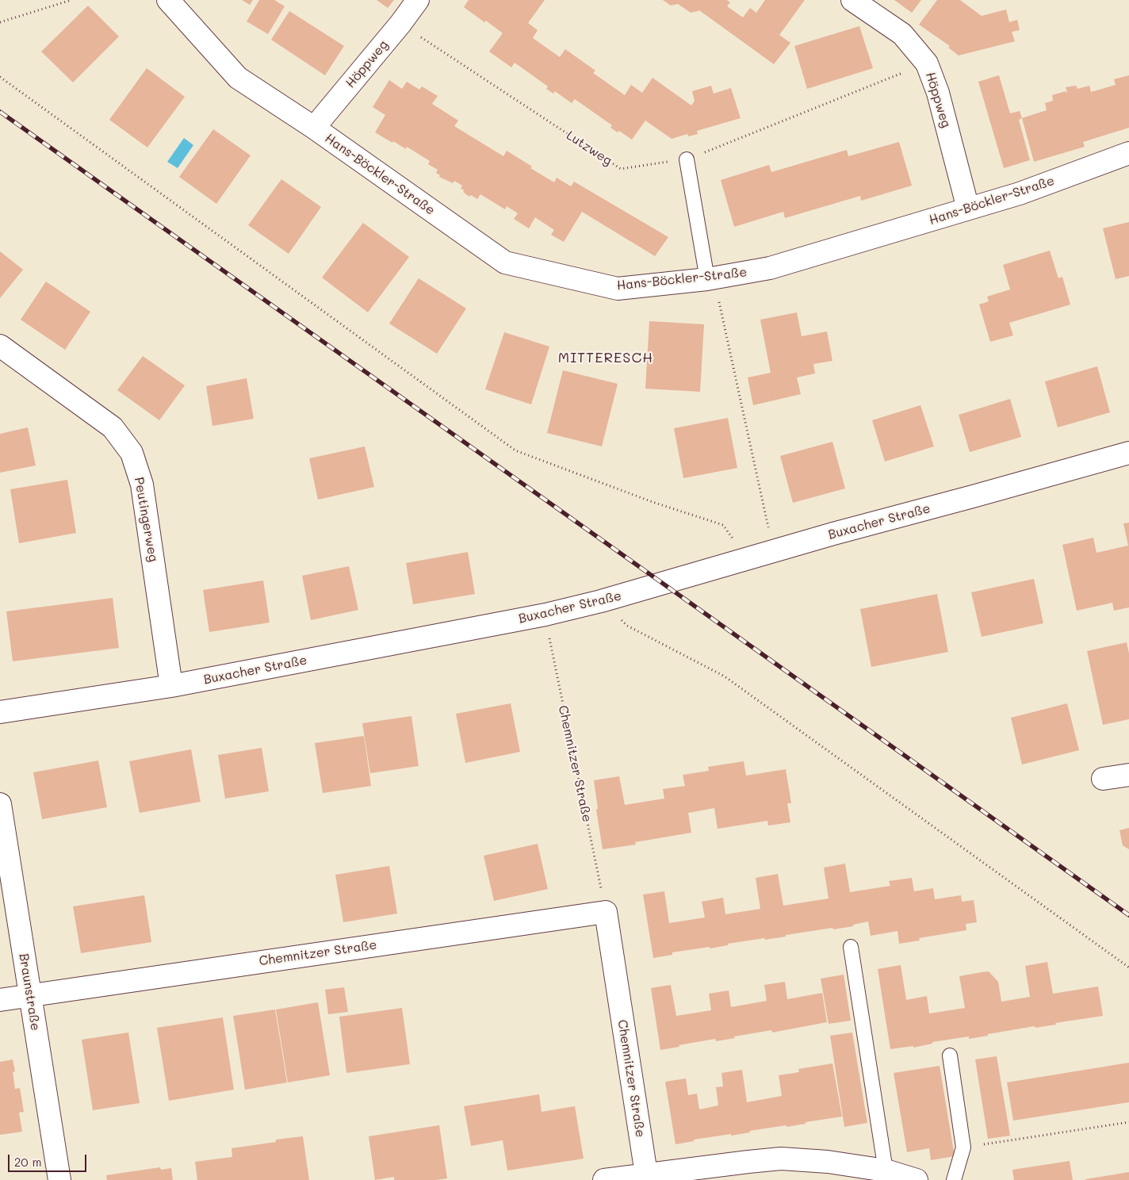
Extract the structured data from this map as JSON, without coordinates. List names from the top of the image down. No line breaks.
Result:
{"streets":{"street":["Höppweg","Hans-Böckler-Straße","Peutingerweg","Buxacher Straße","Chemnitzer Straße","Braunstraße"],"path":["Lutzweg"]},"crossings":[["Höppweg","Lutzweg"],["Höppweg","Hans-Böckler-Straße"],["Peutingerweg","Buxacher Straße"],["Buxacher Straße","Chemnitzer Straße"],["Chemnitzer Straße","Braunstraße"]],"districts":["MITTERESCH"],"scale_bar":"20 m"}
